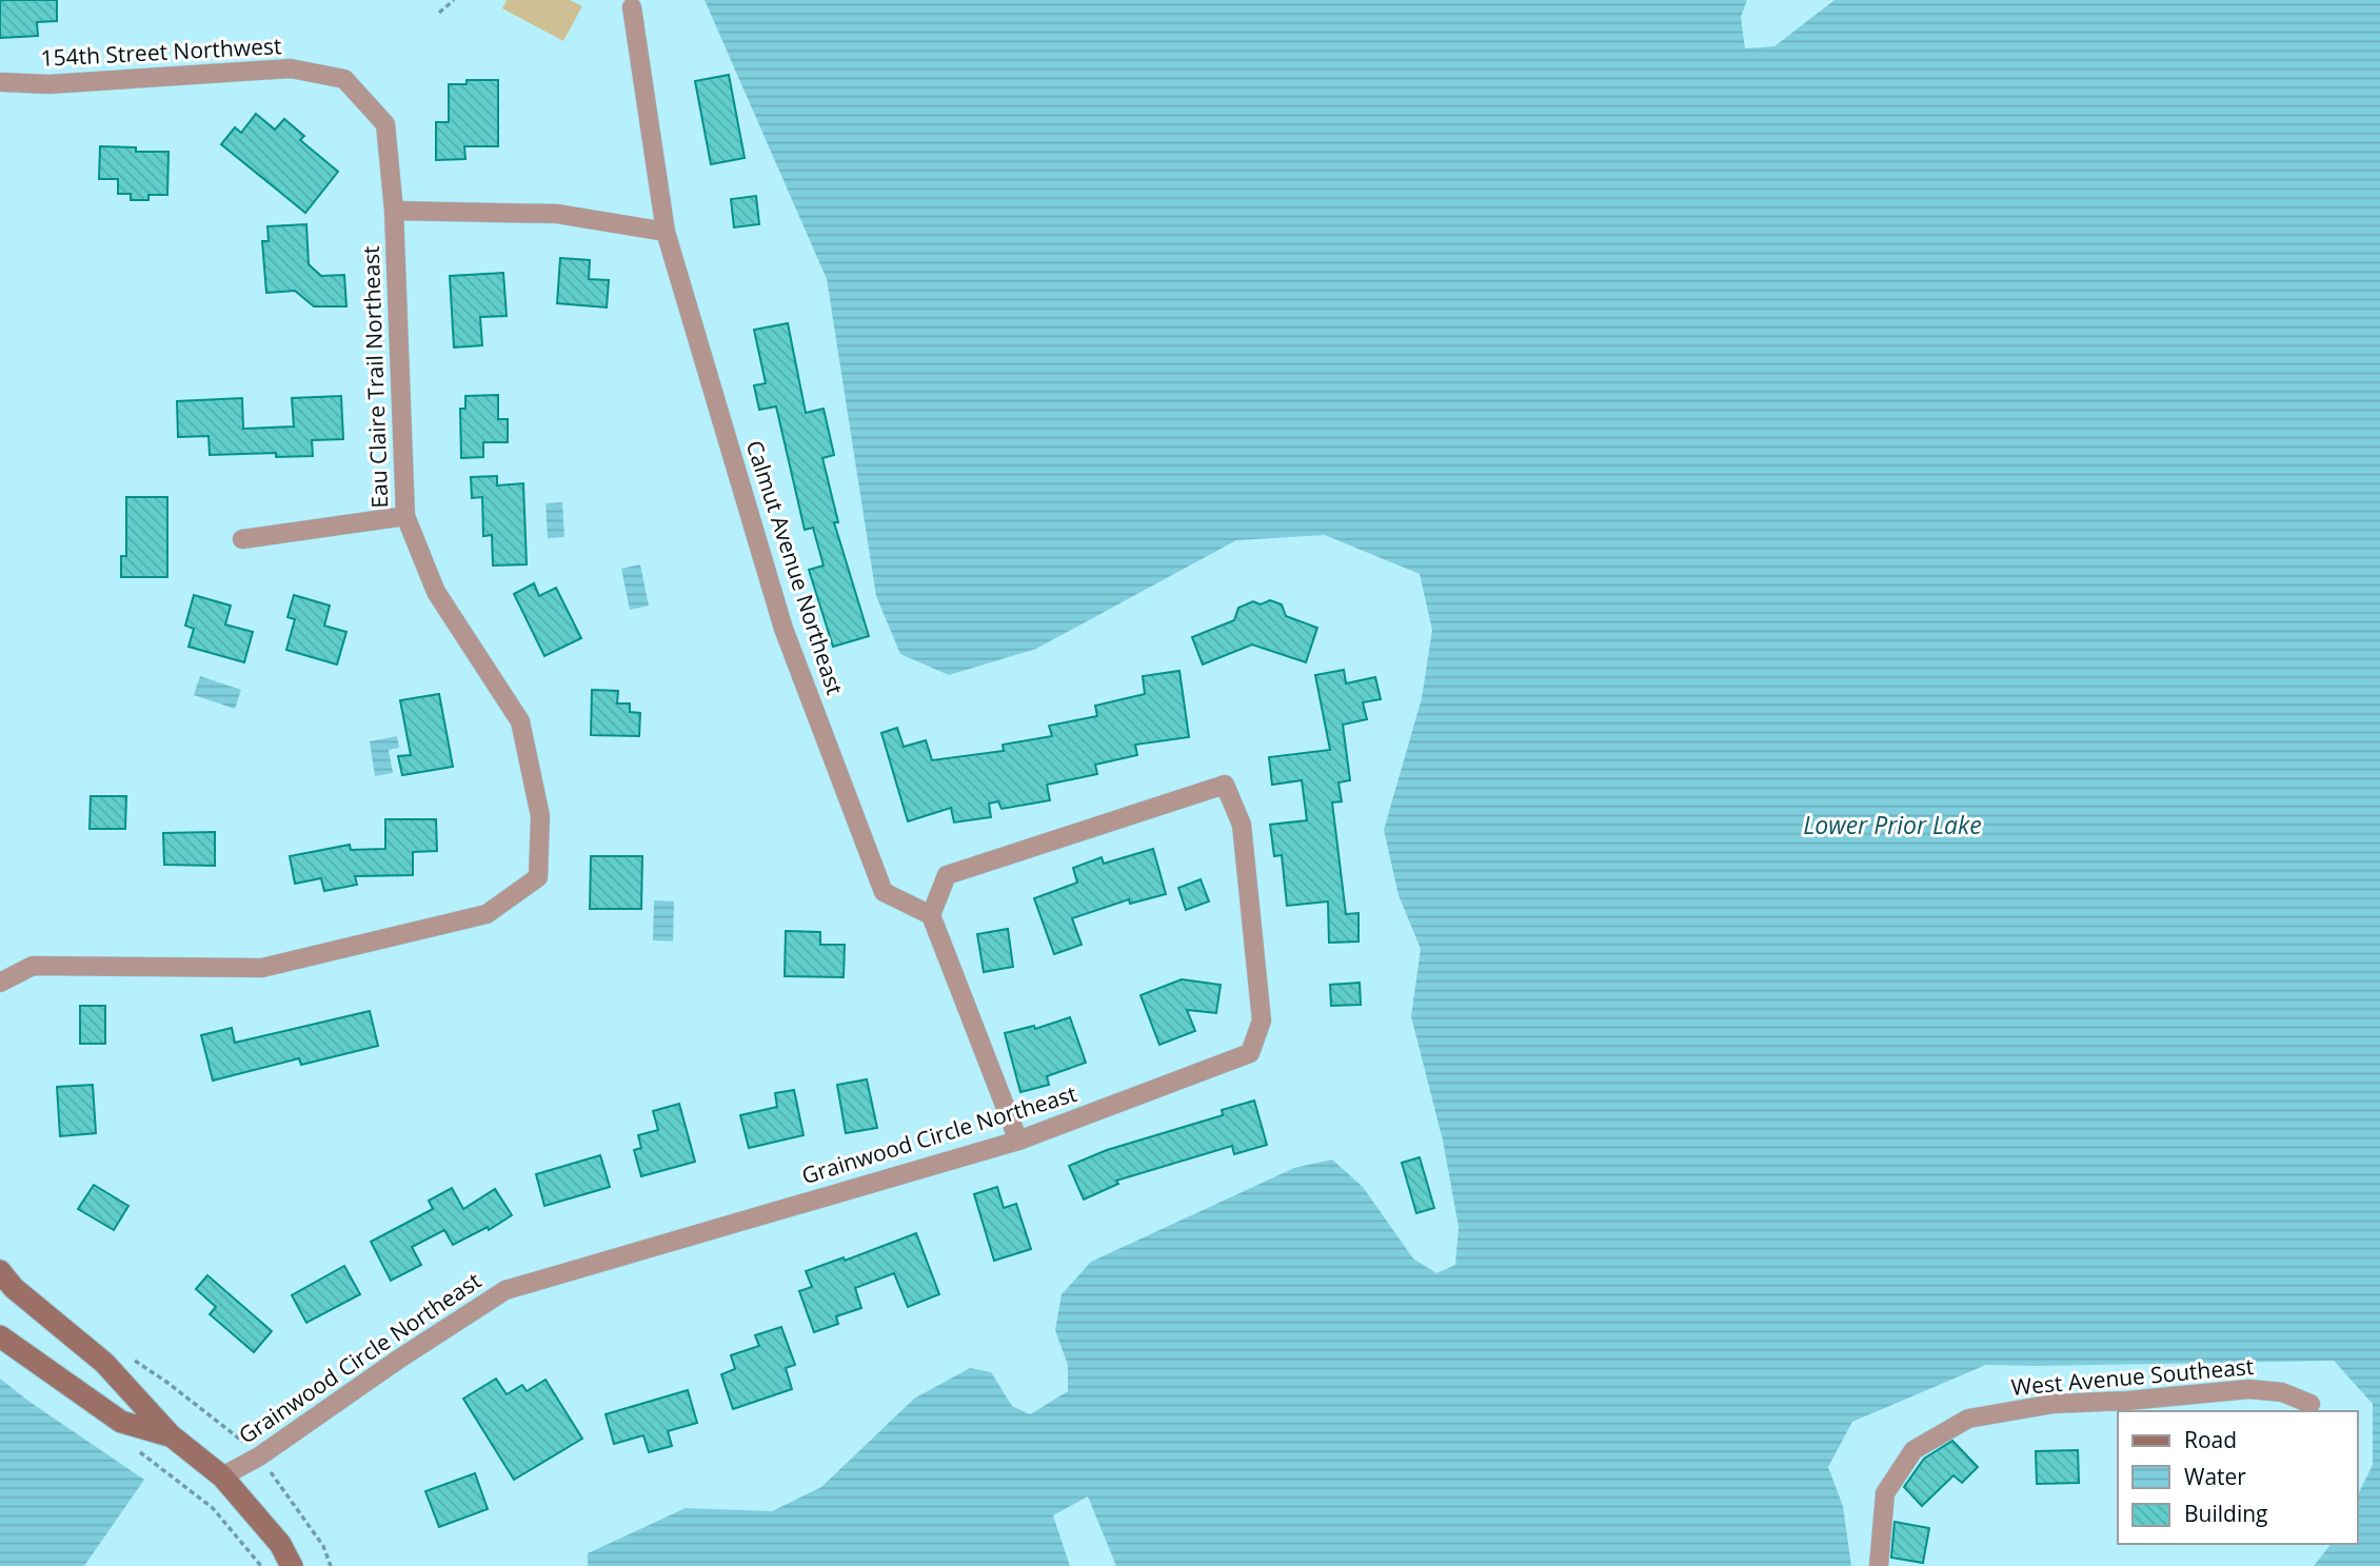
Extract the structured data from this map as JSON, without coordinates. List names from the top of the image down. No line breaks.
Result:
{"streets":{"street":["154th Street Northwest","Eau Claire Trail Northeast","Calmut Avenue Northeast","Grainwood Circle Northeast","West Avenue Southeast"]},"crossings":[["154th Street Northwest","Eau Claire Trail Northeast"],["Calmut Avenue Northeast","Grainwood Circle Northeast"]],"water":["Lower Prior Lake"],"legend":["Road","Water","Building"]}
